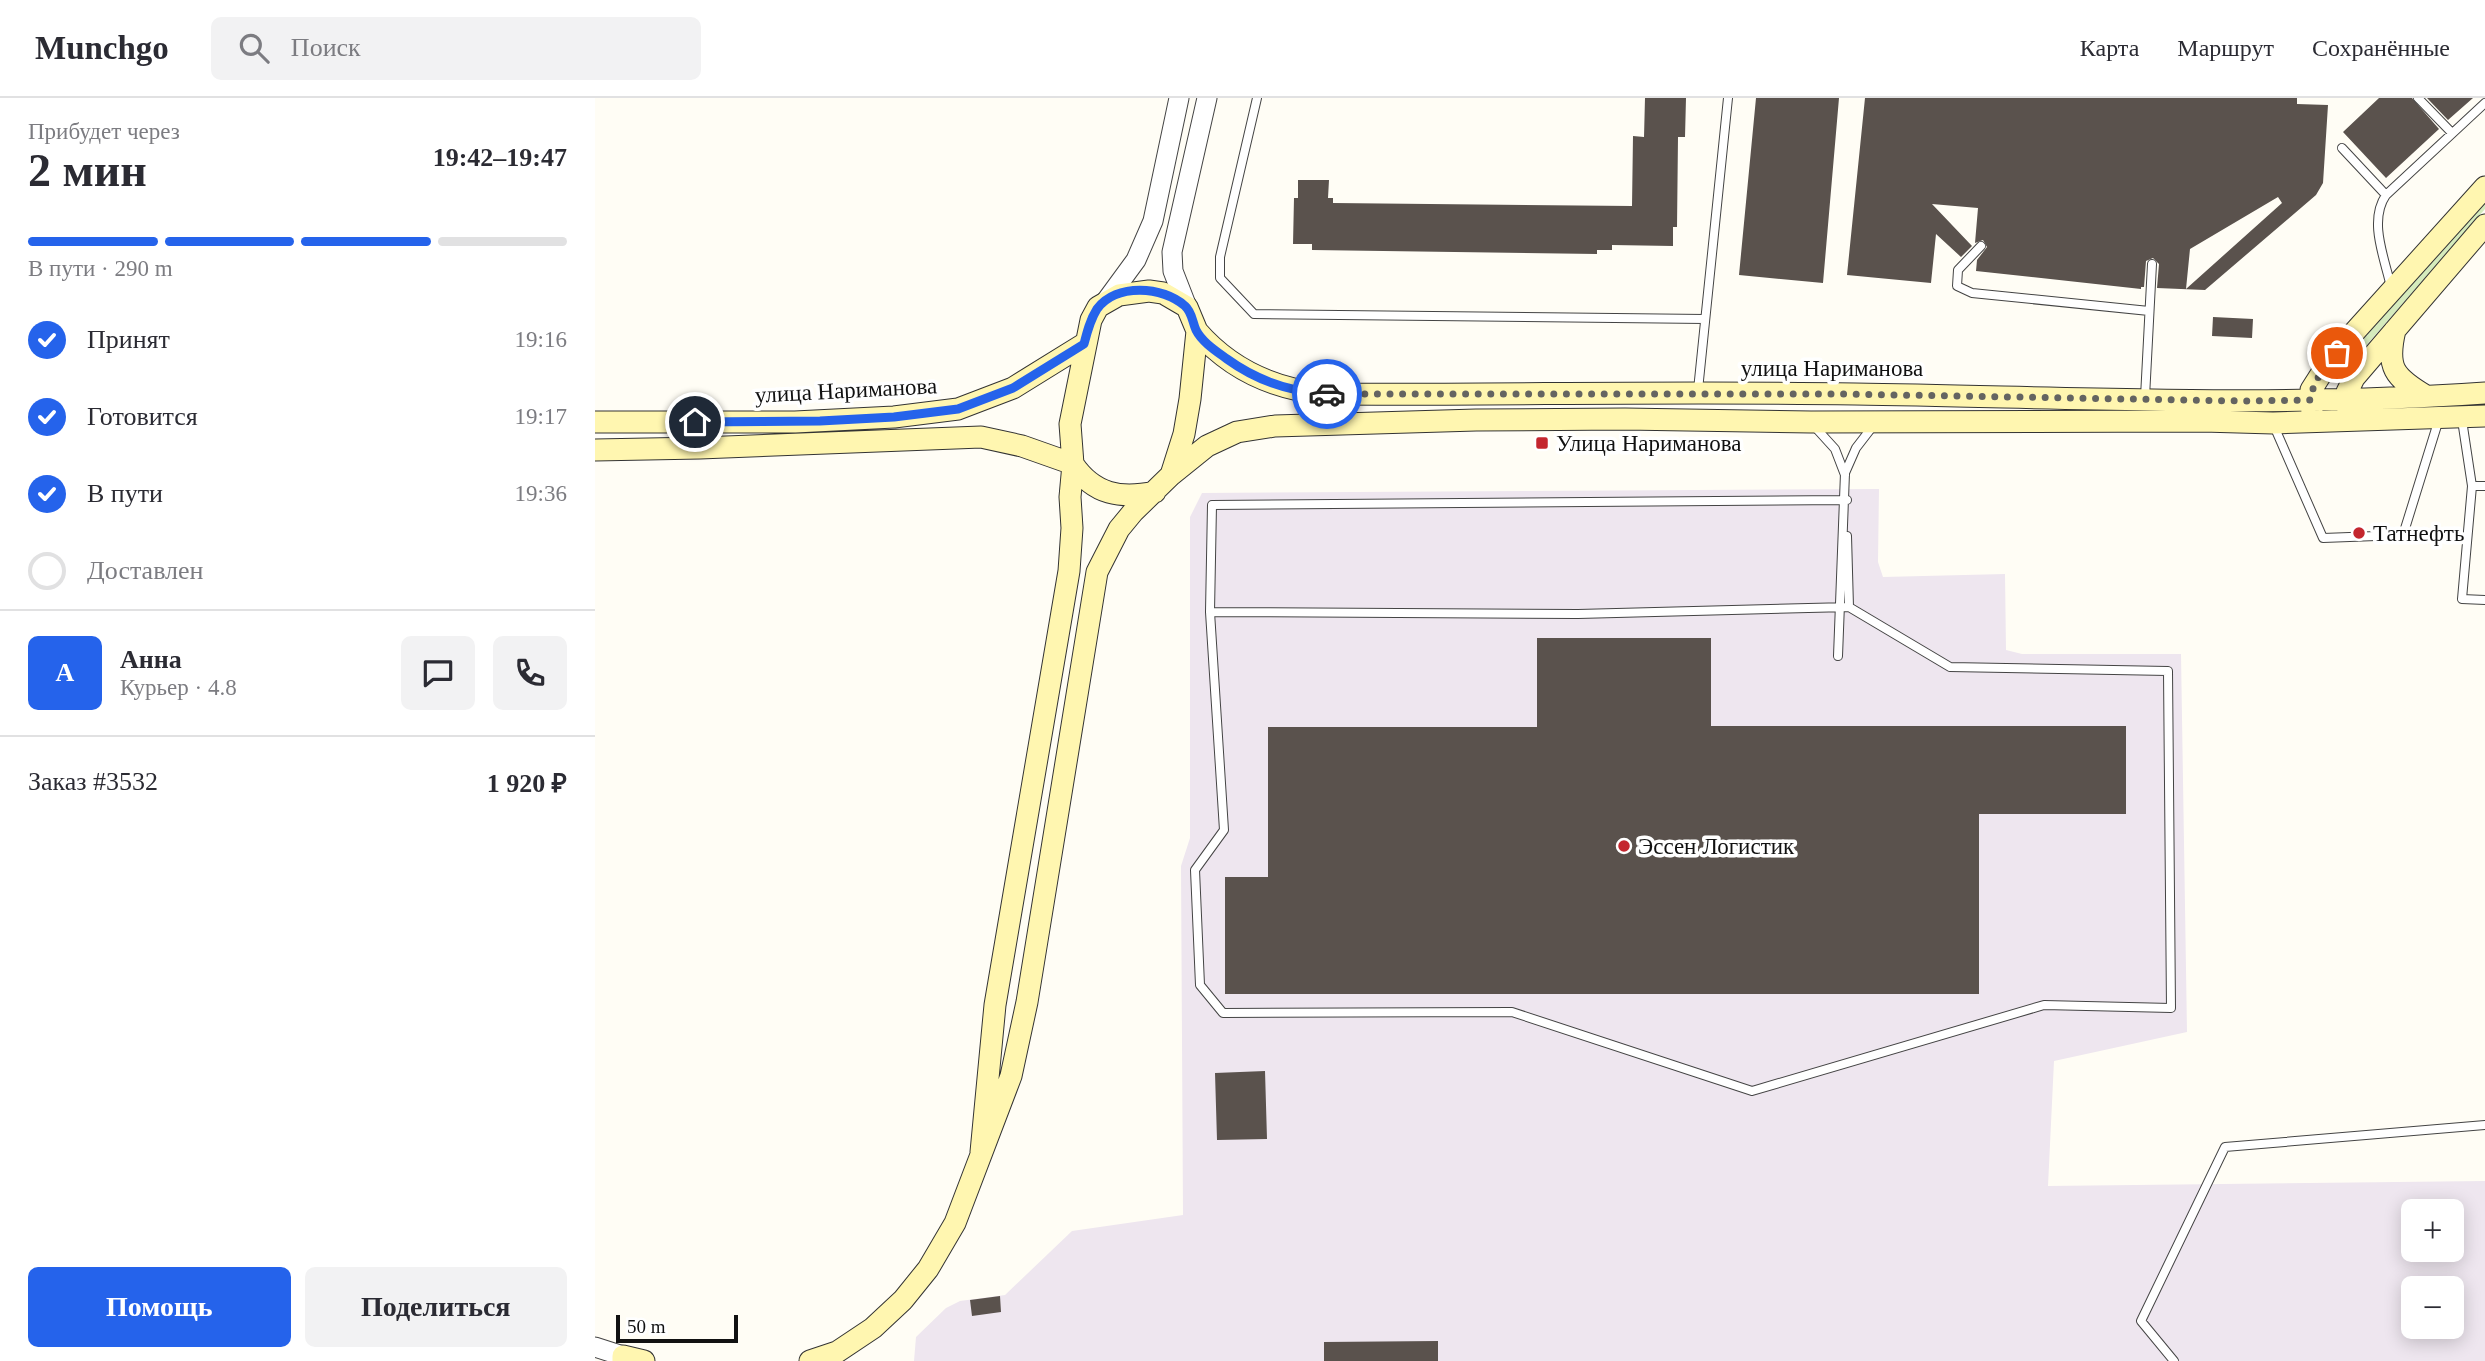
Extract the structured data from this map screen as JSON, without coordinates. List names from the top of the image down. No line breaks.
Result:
{"streets":{"main road":["улица Нариманова"]},"places":{"transit":["Улица Нариманова"],"other":["Татнефть","Эссен Логистик"]},"scale_bar":"50 m","page":{"header":"Munchgo","search":"Поиск","nav":["Карта","Маршрут","Сохранённые"],"heading":["2 мин","Прибудет через","19:42–19:47"],"panel":["Анна","Курьер · 4.8","Заказ #3532","1 920 ₽"],"bar":"В пути · 290 m","list":[["Принят","19:16"],["Готовится","19:17"],["В пути","19:36"],"Доставлен"],"round":"А","map_buttons":["+","−"],"buttons":["Помощь","Поделиться"],"scale":"50 m"}}
